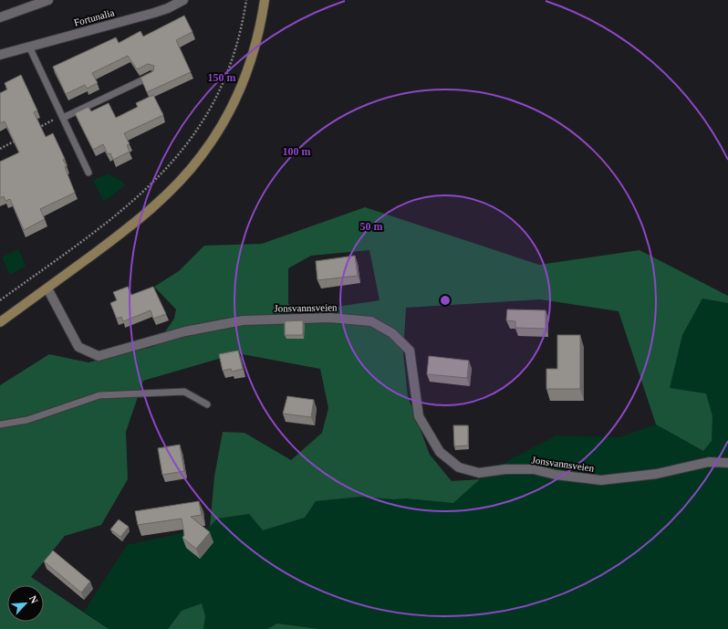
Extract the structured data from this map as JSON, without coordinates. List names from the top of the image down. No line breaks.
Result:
{"streets":{"street":["Fortunalia","Jonsvannsveien"]},"north":"top right","rings":["150 m","100 m","50 m"]}
